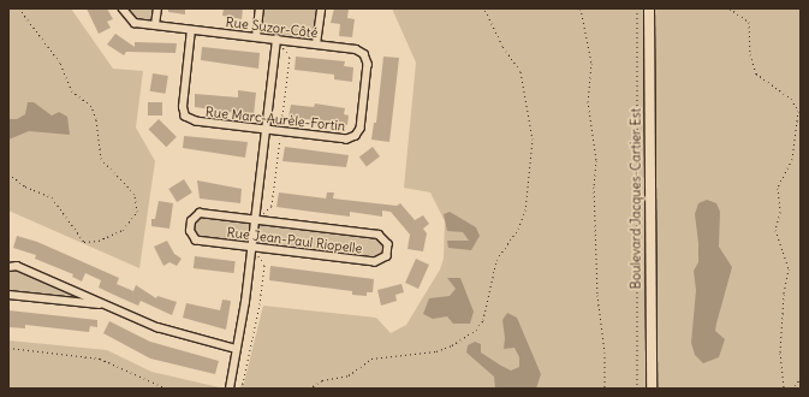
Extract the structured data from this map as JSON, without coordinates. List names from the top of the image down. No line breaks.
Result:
{"streets":{"main road":["Boulevard Jacques-Cartier Est"],"street":["Rue Suzor-Côté","Rue Marc-Aurèle-Fortin","Rue Jean-Paul Riopelle"]},"crossings":[["Rue Suzor-Côté","Rue Marc-Aurèle-Fortin"]]}
